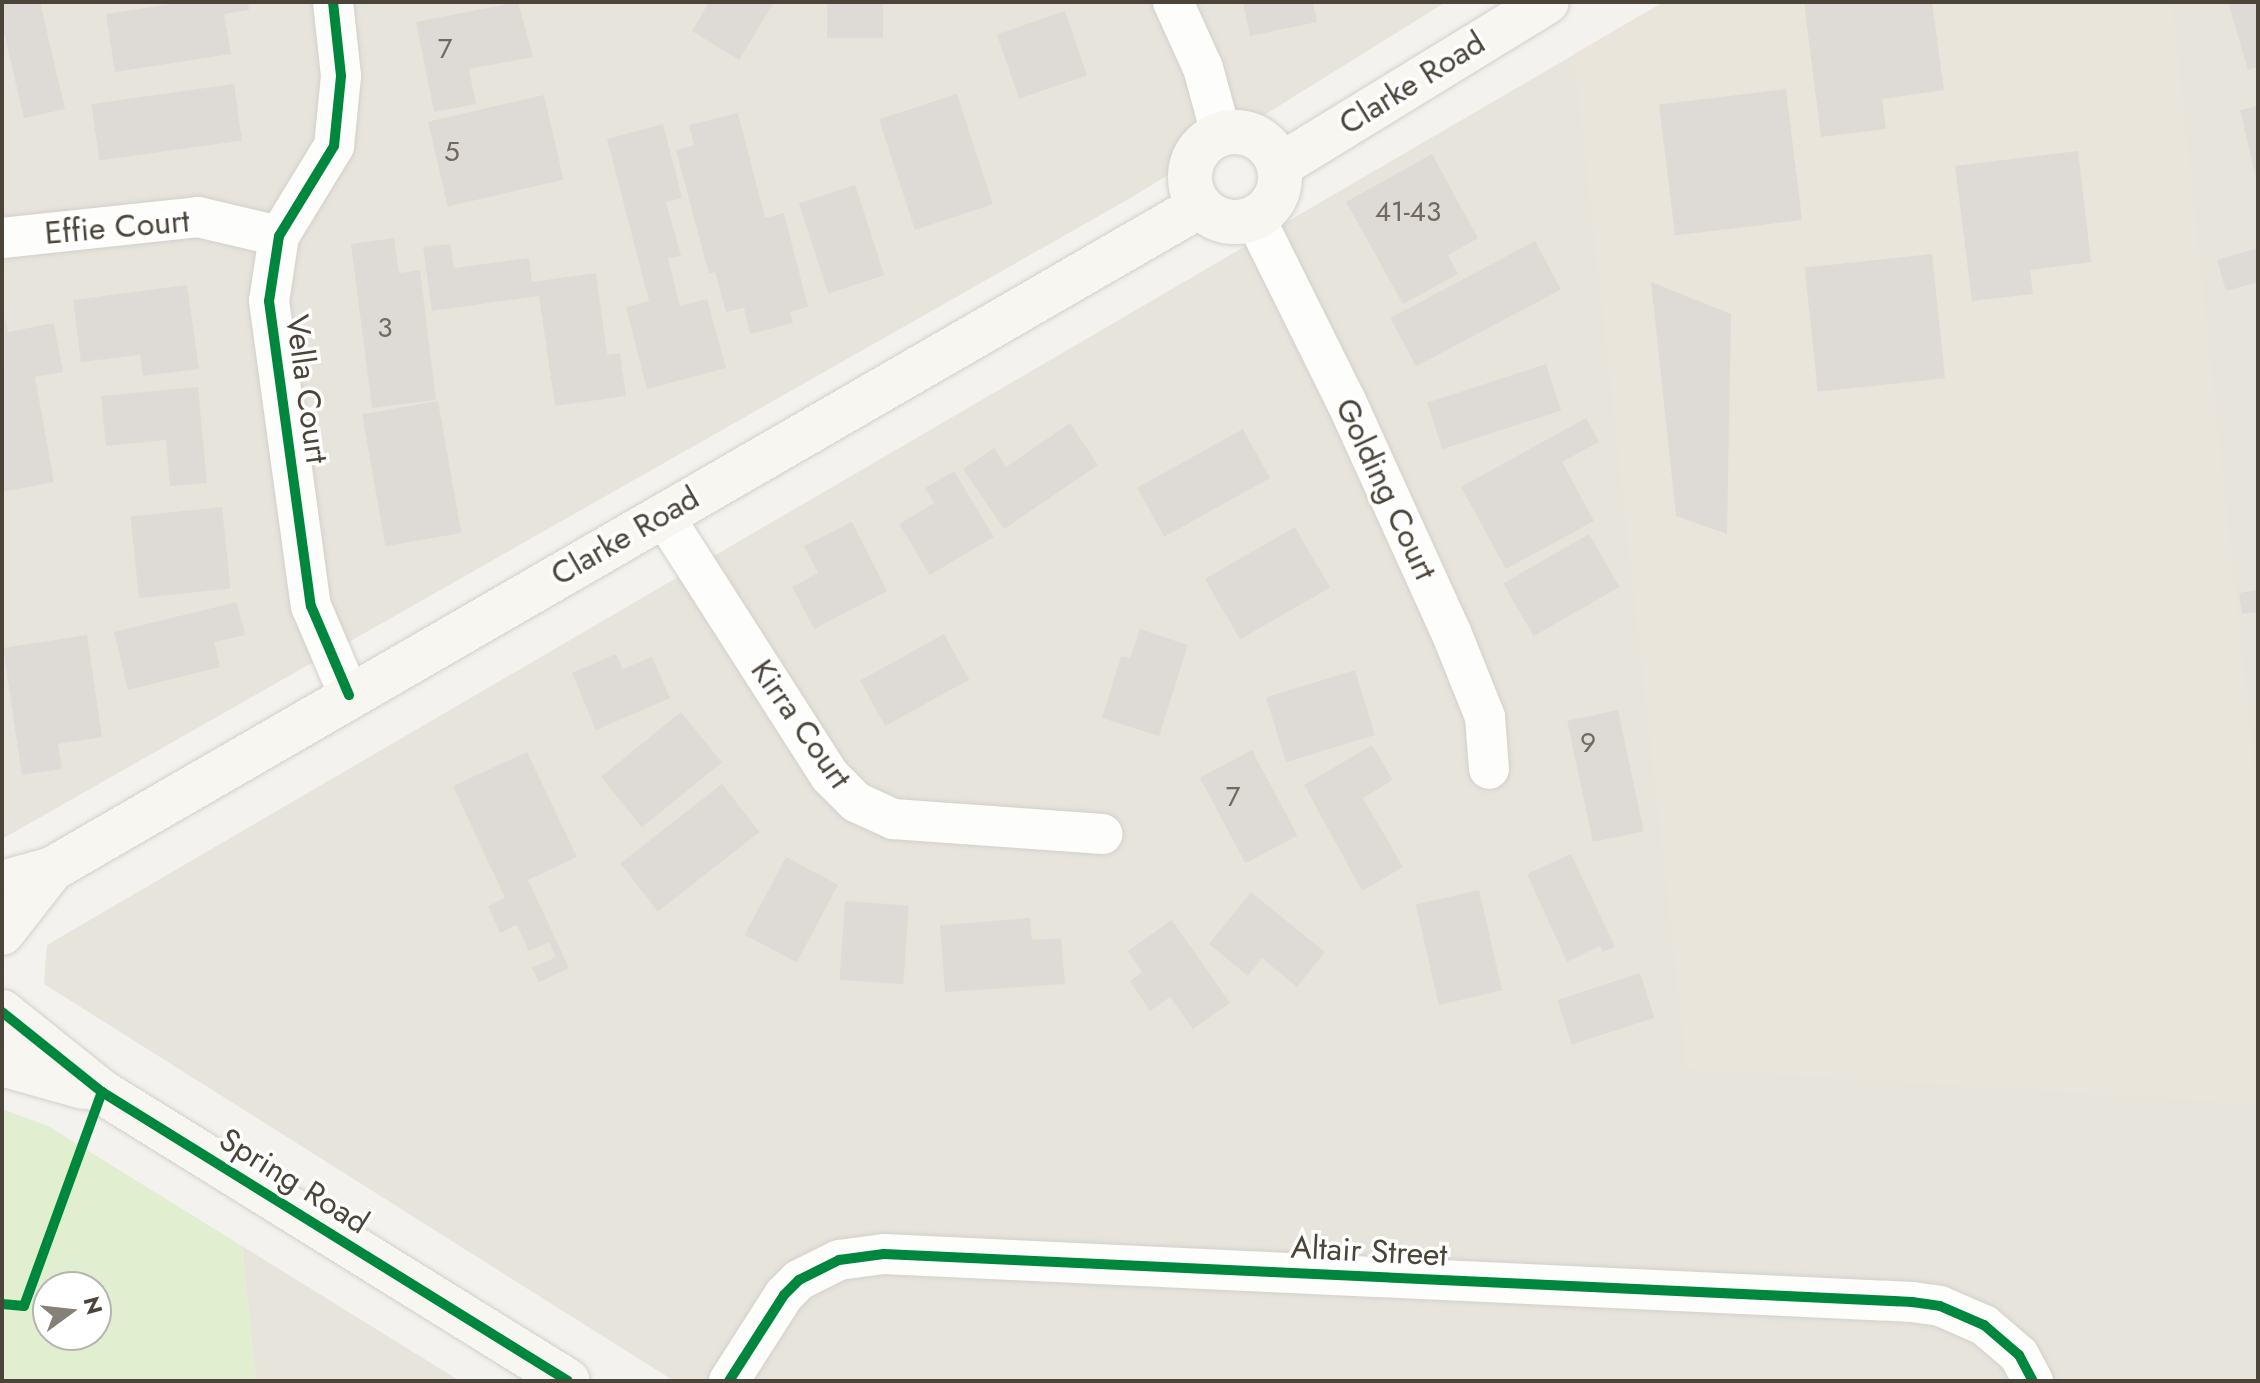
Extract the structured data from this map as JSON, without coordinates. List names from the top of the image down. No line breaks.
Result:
{"streets":{"main road":["Clarke Road","Spring Road"],"street":["Effie Court","Vella Court","Golding Court","Kirra Court","Altair Street"]},"crossings":[["Clarke Road","Vella Court"],["Clarke Road","Golding Court"],["Clarke Road","Kirra Court"],["Effie Court","Vella Court"]],"house_numbers":["7","5","41-43","3","9","7"],"north":"right"}
